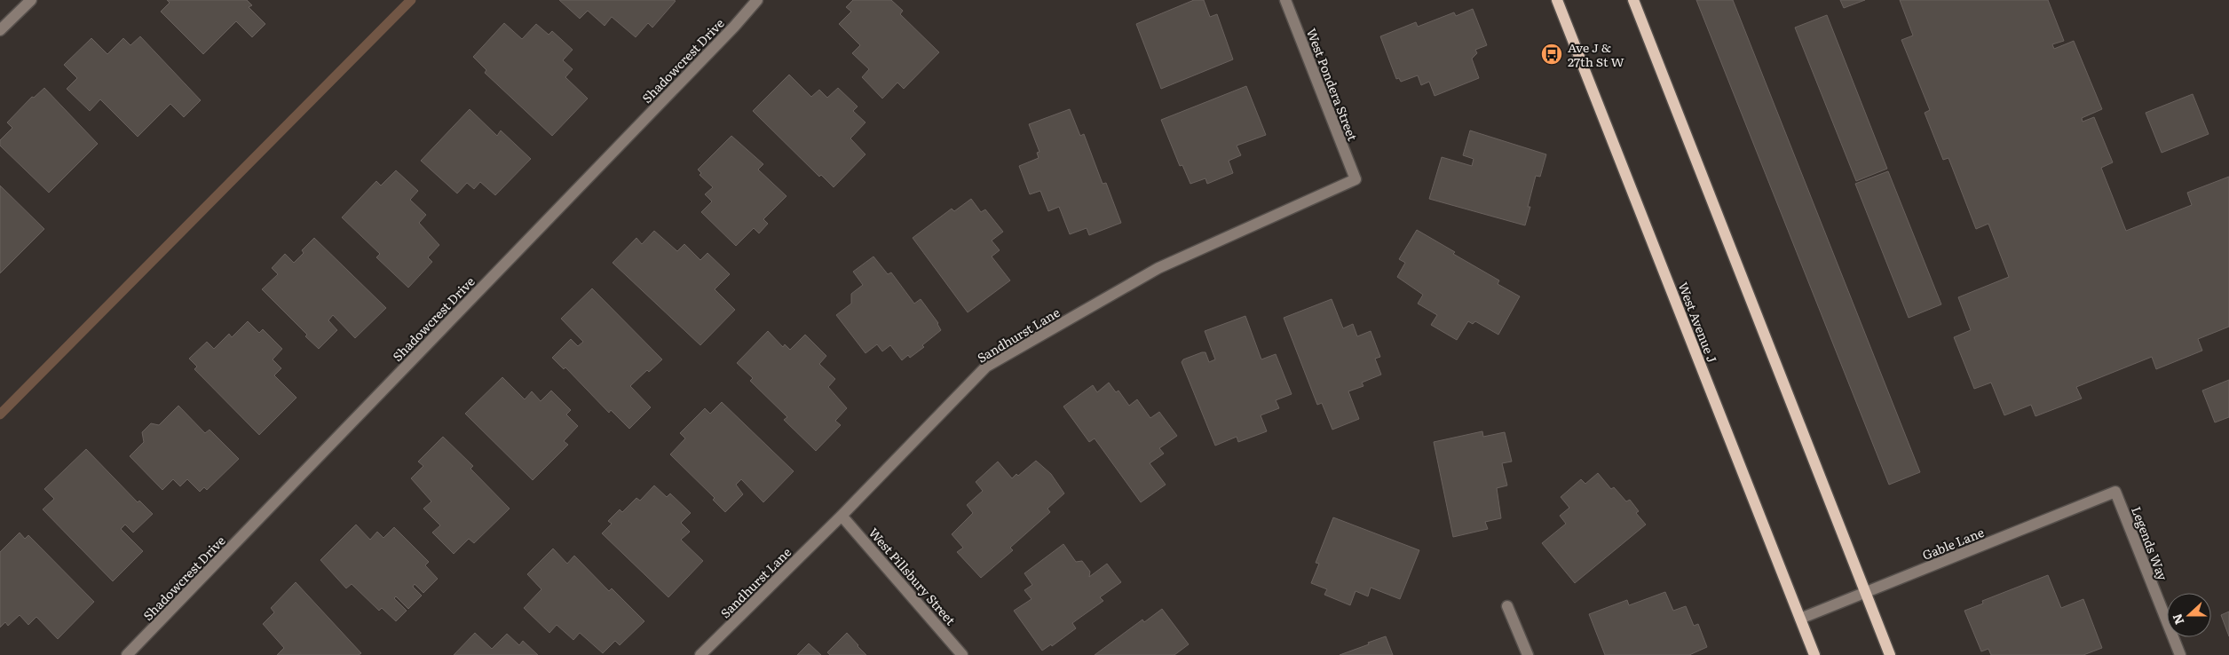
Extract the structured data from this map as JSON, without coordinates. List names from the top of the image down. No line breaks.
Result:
{"streets":{"main road":["West Avenue J"],"street":["Shadowcrest Drive","West Pondera Street","Sandhurst Lane","Gable Lane","Legends Way","West Pillsbury Street"]},"crossings":[["West Pondera Street","Sandhurst Lane"],["West Avenue J","Gable Lane"],["Sandhurst Lane","West Pillsbury Street"],["Gable Lane","Legends Way"]],"places":{"bus stop":["Ave J & 27th St W"]},"north":"left"}
